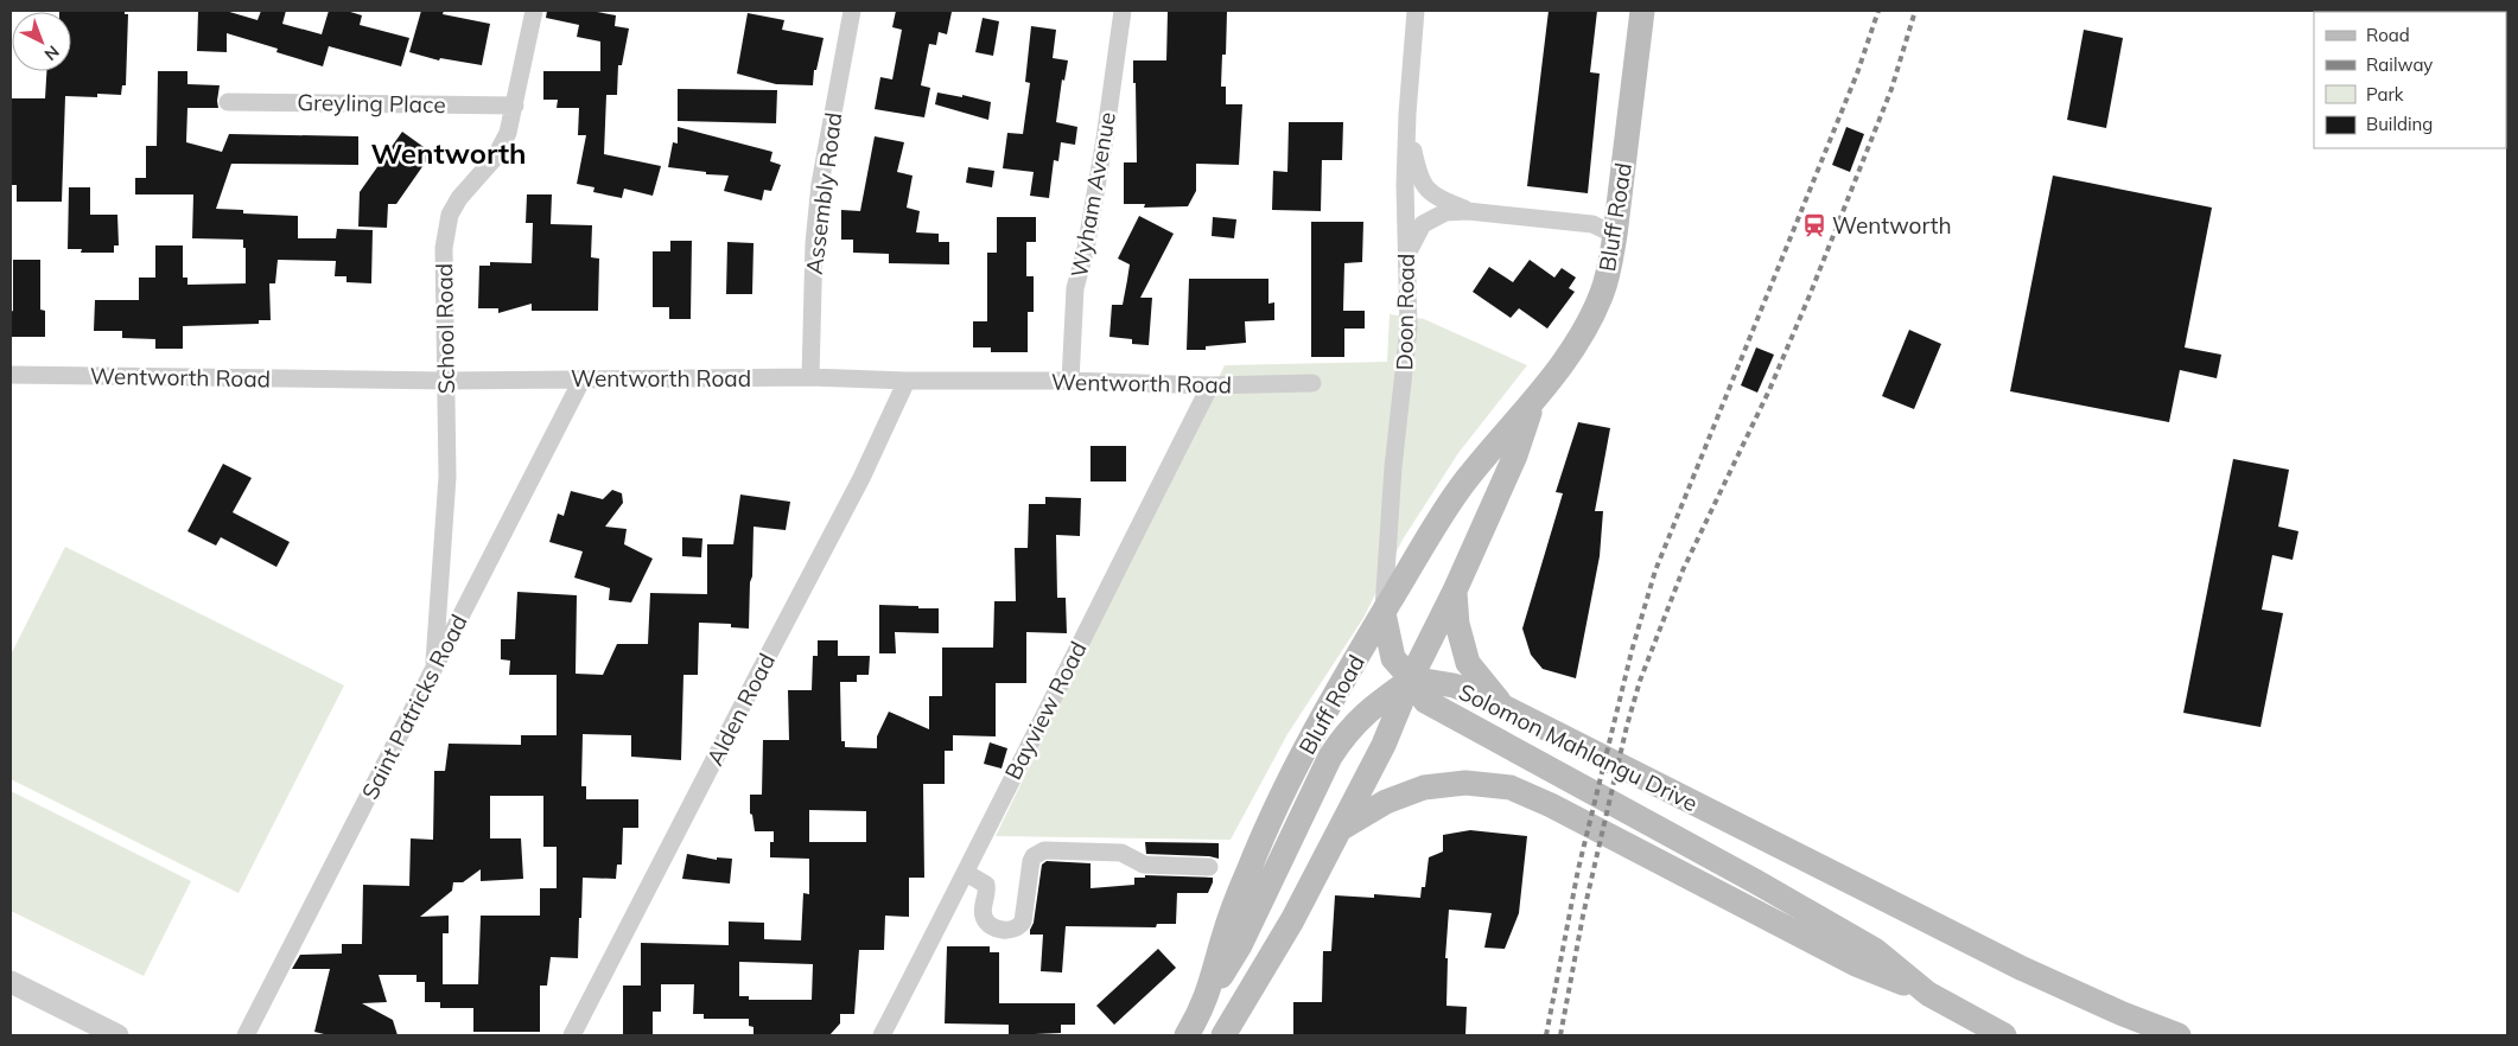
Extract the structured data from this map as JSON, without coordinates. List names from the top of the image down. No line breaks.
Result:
{"streets":{"main road":["Bluff Road","Solomon Mahlangu Drive"],"street":["Greyling Place","Assembly Road","Wyham Avenue","Doon Road","School Road","Wentworth Road","Saint Patricks Road","Alden Road","Bayview Road"]},"crossings":[["Greyling Place","School Road"],["Assembly Road","Wentworth Road"],["Wyham Avenue","Wentworth Road"],["Bluff Road","Doon Road"],["Bluff Road","Solomon Mahlangu Drive"],["School Road","Wentworth Road"],["School Road","Saint Patricks Road"],["Wentworth Road","Saint Patricks Road"],["Wentworth Road","Alden Road"],["Wentworth Road","Bayview Road"]],"districts":["Wentworth"],"places":{"station":["Wentworth"]},"legend":["Road","Railway","Park","Building"],"north":"bottom right"}
